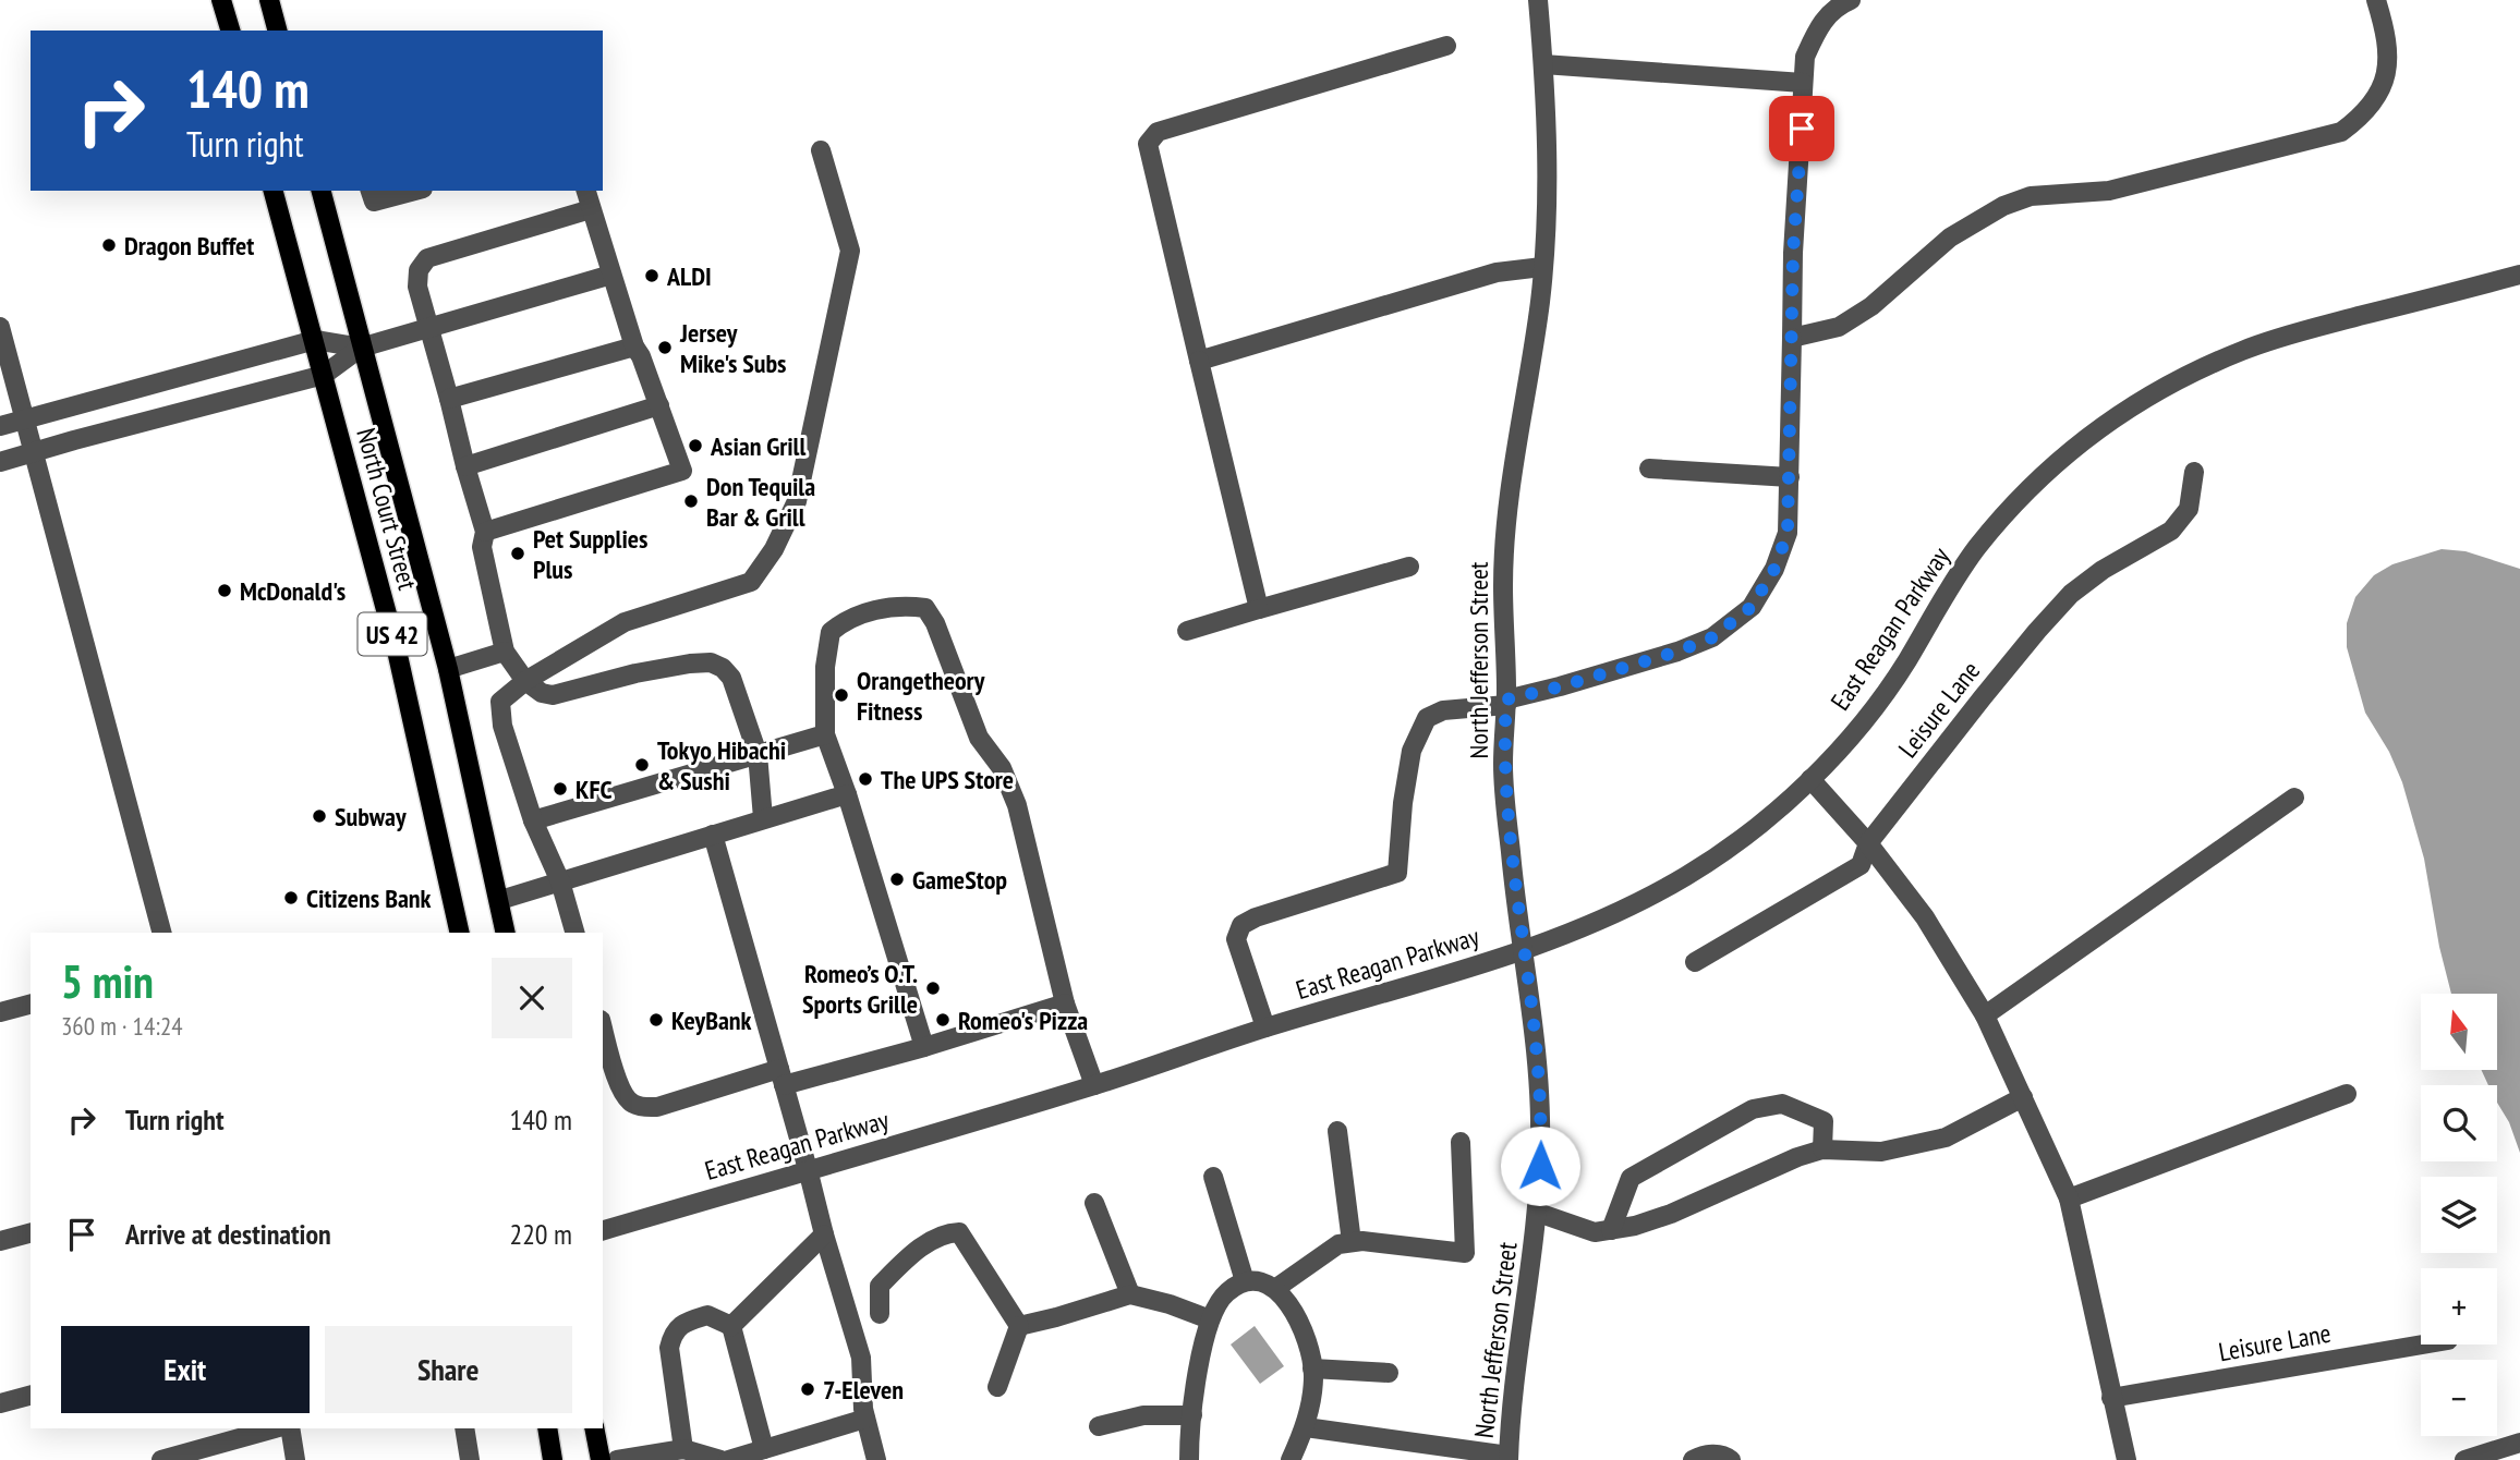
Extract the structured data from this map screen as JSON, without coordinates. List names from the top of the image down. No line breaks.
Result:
{"streets":{"main road":["North Court Street","US 42"],"street":["East Reagan Parkway","North Jefferson Street","Leisure Lane"]},"crossings":[["East Reagan Parkway","North Jefferson Street"]],"places":["Dragon Buffet","ALDI","Jersey Mike's Subs","Asian Grill","Don Tequila Bar & Grill","Pet Supplies Plus","McDonald's","Orangetheory Fitness","Tokyo Hibachi & Sushi","The UPS Store","KFC","Subway","GameStop","Citizens Bank","Romeo’s O.T. Sports Grille","KeyBank","Romeo's Pizza","7-Eleven"],"north":"top","page":{"turn":["140 m","Turn right"],"heading":["5 min","360 m · 14:24"],"map_buttons":["+","−"],"list":[{"name":"Turn right","value":"140 m"},{"name":"Arrive at destination","value":"220 m"}],"buttons":["Exit","Share"]}}
